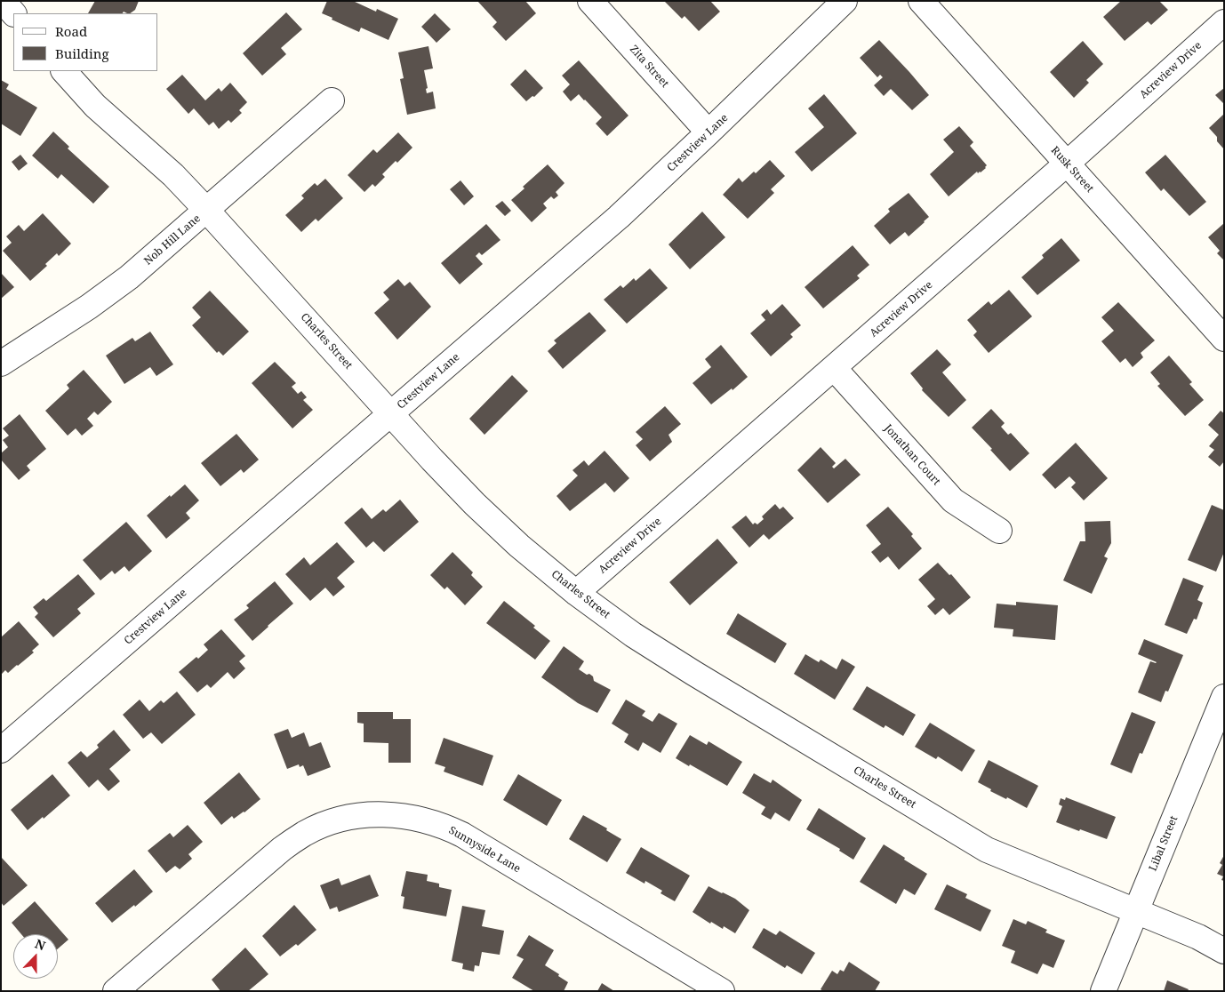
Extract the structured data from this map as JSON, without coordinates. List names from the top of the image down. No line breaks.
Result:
{"streets":{"street":["Zita Street","Acreview Drive","Crestview Lane","Rusk Street","Nob Hill Lane","Charles Street","Jonathan Court","Libal Street","Sunnyside Lane"]},"crossings":[["Zita Street","Crestview Lane"],["Acreview Drive","Rusk Street"],["Acreview Drive","Charles Street"],["Acreview Drive","Jonathan Court"],["Crestview Lane","Charles Street"],["Nob Hill Lane","Charles Street"],["Charles Street","Libal Street"]],"legend":["Road","Building"],"north":"top"}
